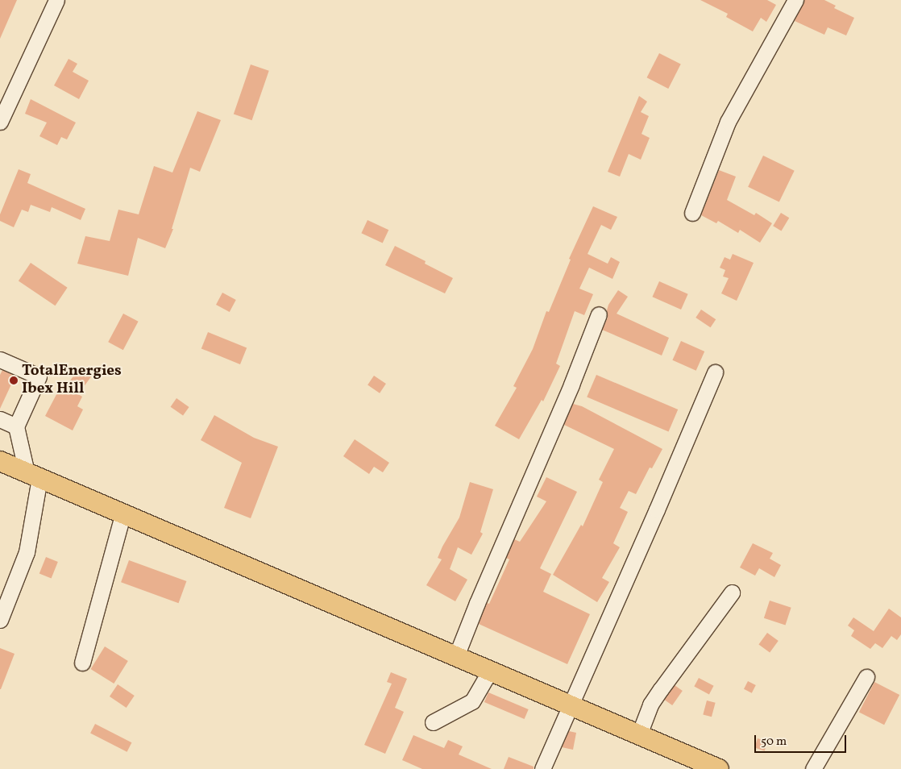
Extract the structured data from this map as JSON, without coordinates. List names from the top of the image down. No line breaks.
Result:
{"places":["TotalEnergies Ibex Hill"],"scale_bar":"50 m"}
